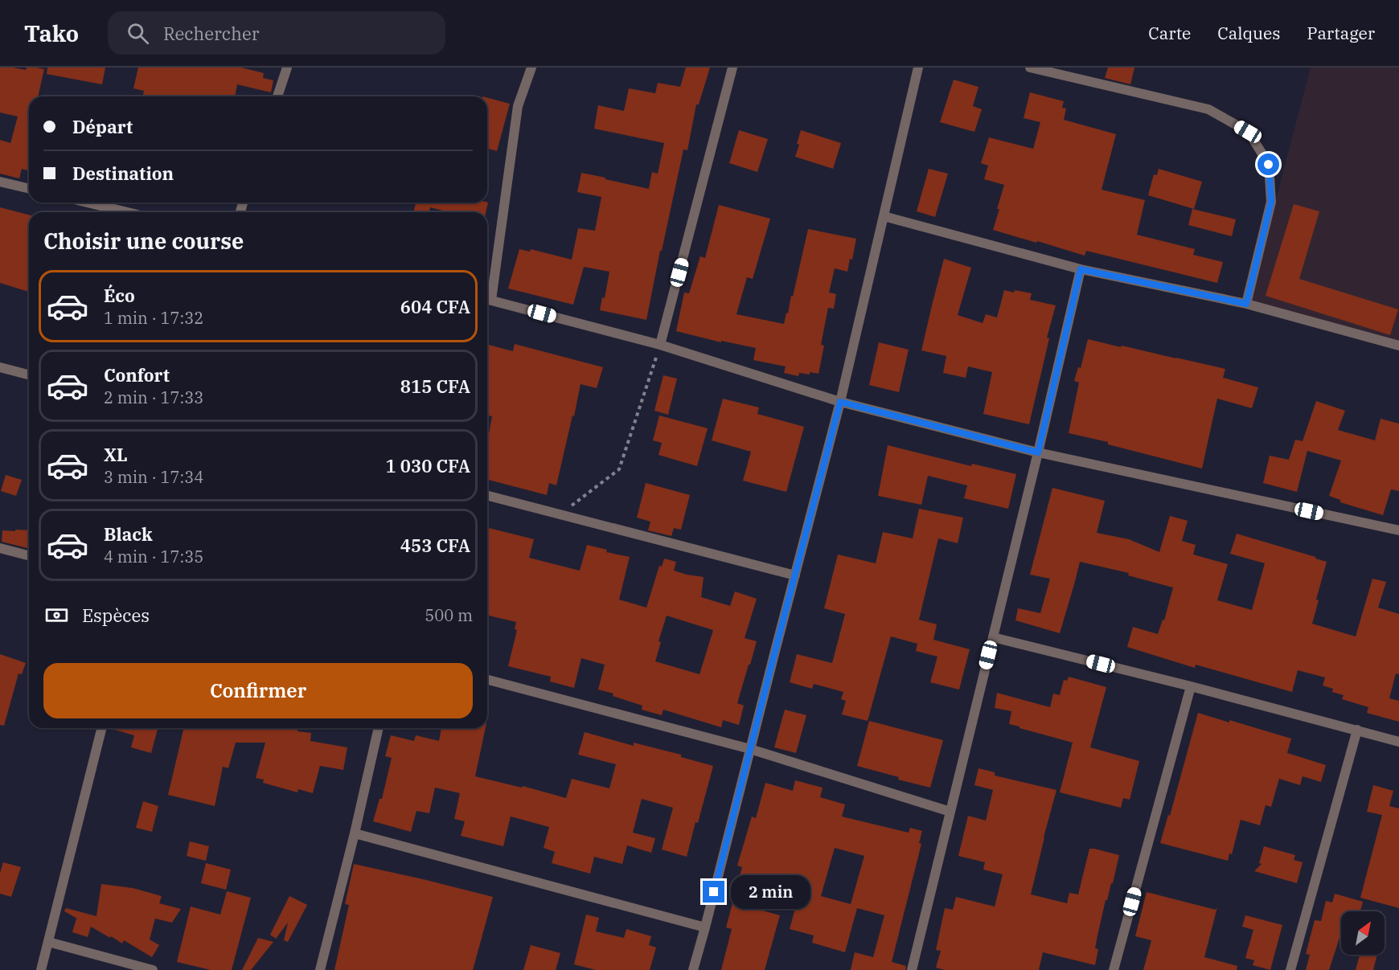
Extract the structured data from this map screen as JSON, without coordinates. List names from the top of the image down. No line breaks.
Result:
{"north":"top right","page":{"header":"Tako","search":"Rechercher","nav":["Carte","Calques","Partager"],"banner":["Départ","Destination"],"heading":"Choisir une course","list":[{"name":"Éco","note":"1 min · 17:32","value":"604 CFA"},{"name":"Confort","note":"2 min · 17:33","value":"815 CFA"},{"name":"XL","note":"3 min · 17:34","value":"1 030 CFA"},{"name":"Black","note":"4 min · 17:35","value":"453 CFA"}],"pay":["Espèces","500 m"],"buttons":"Confirmer","bubble":"2 min"}}
